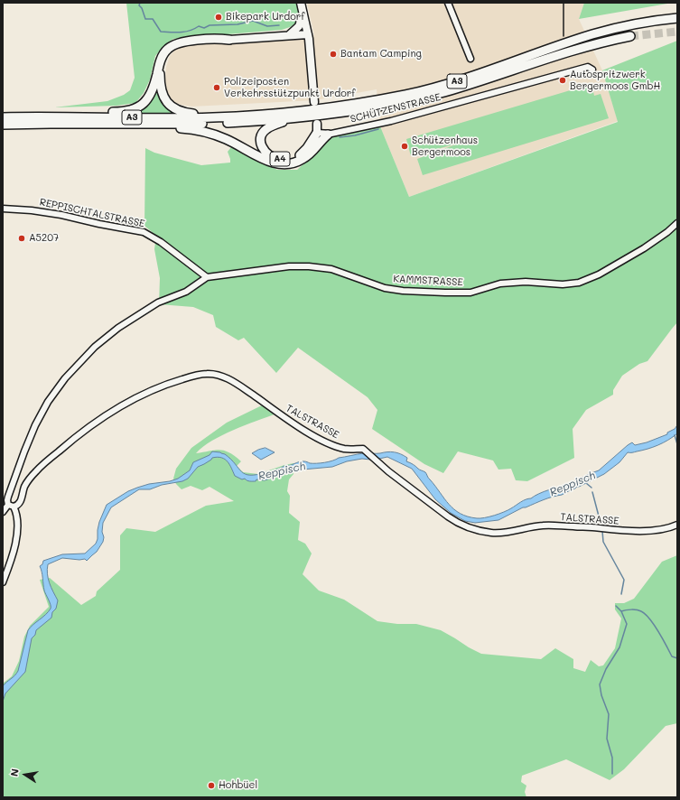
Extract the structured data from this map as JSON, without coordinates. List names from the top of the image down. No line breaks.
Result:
{"streets":{"highway":["A3","A4"],"street":["SCHÜTZENSTRASSE","REPPISCHTALSTRASSE","KAMMSTRASSE","TALSTRASSE"]},"crossings":[["A3","A4"],["SCHÜTZENSTRASSE","A4"],["REPPISCHTALSTRASSE","KAMMSTRASSE"]],"water":["Reppisch"],"places":["Bikepark Urdorf","Bantam Camping","Autospritzwerk Bergermoos GmbH","Polizeiposten Verkehrsstützpunkt Urdorf","Schützenhaus Bergermoos","A5207","Hohbüel"],"north":"left"}
